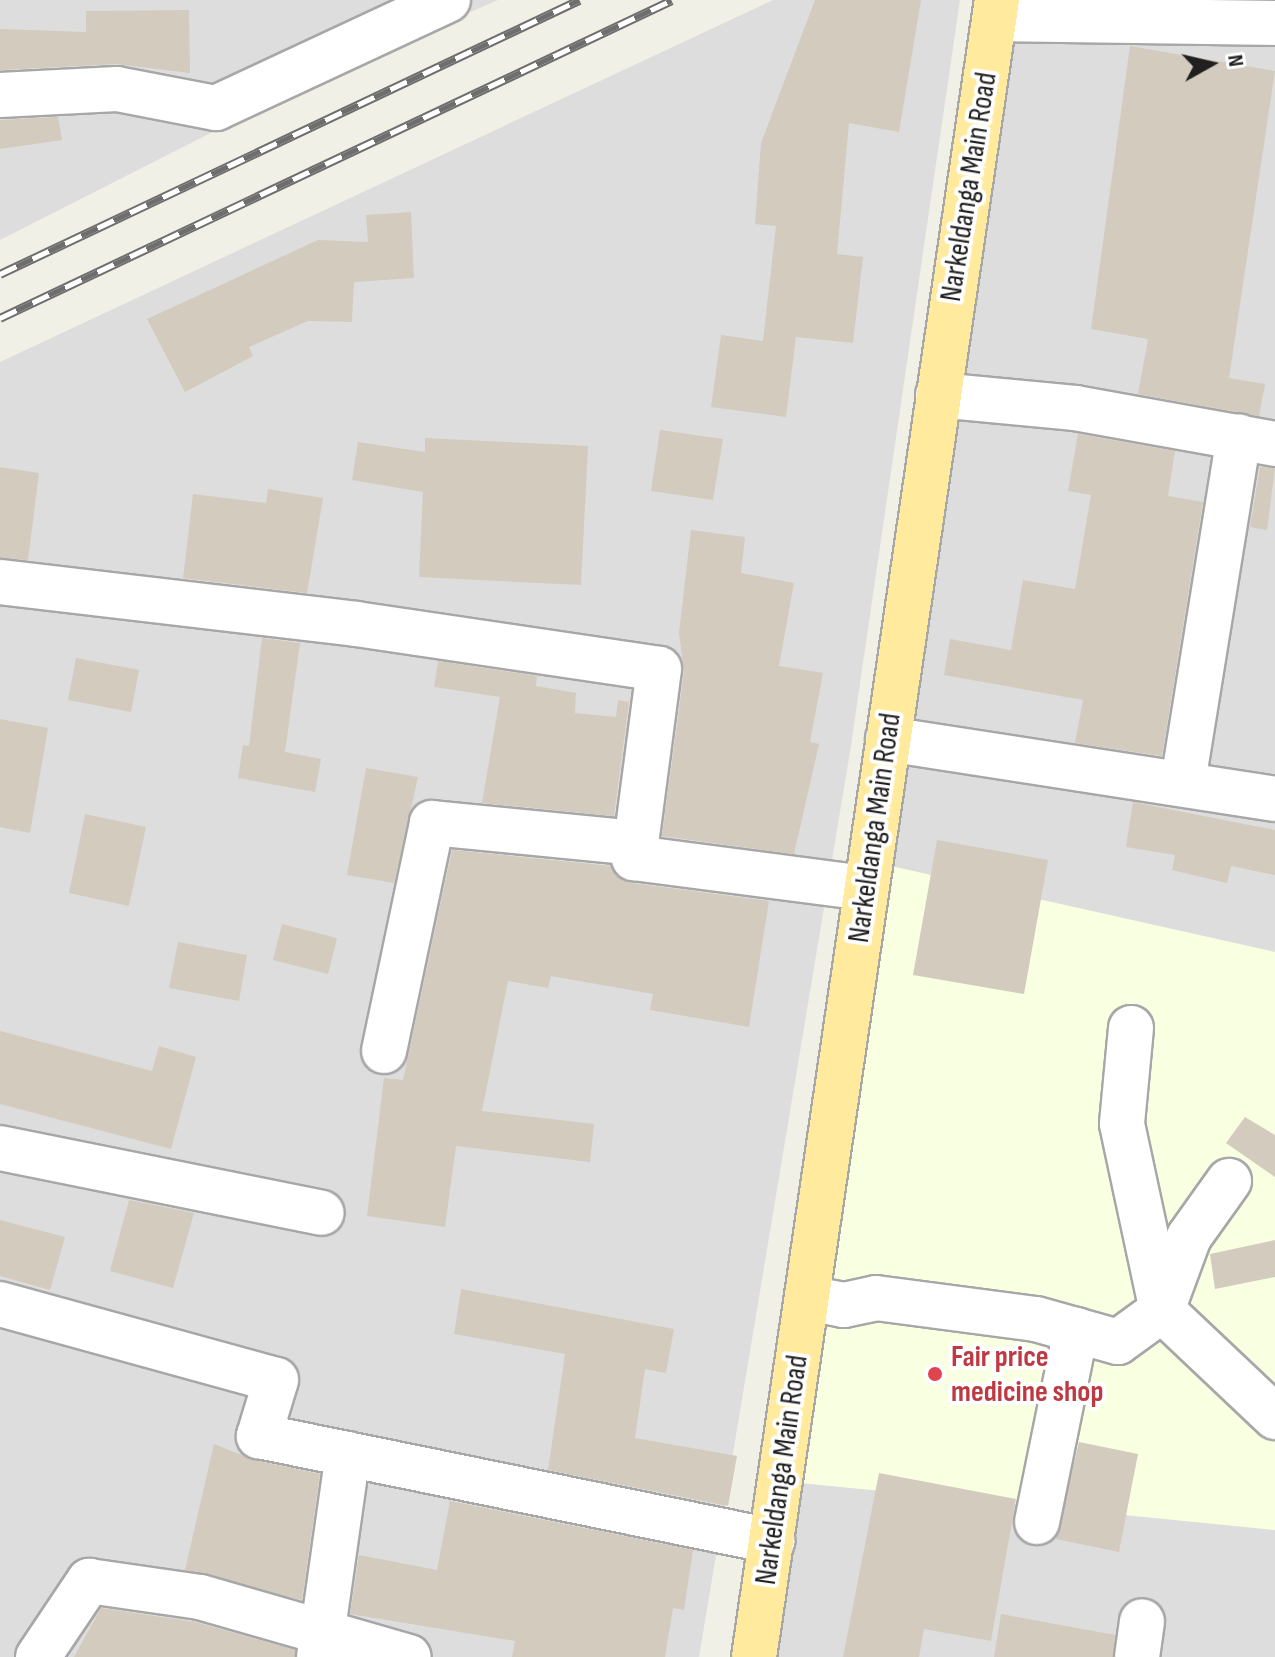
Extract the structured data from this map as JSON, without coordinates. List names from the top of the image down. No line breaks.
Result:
{"streets":{"main road":["Narkeldanga Main Road"]},"places":["Fair price medicine shop"],"north":"right"}
